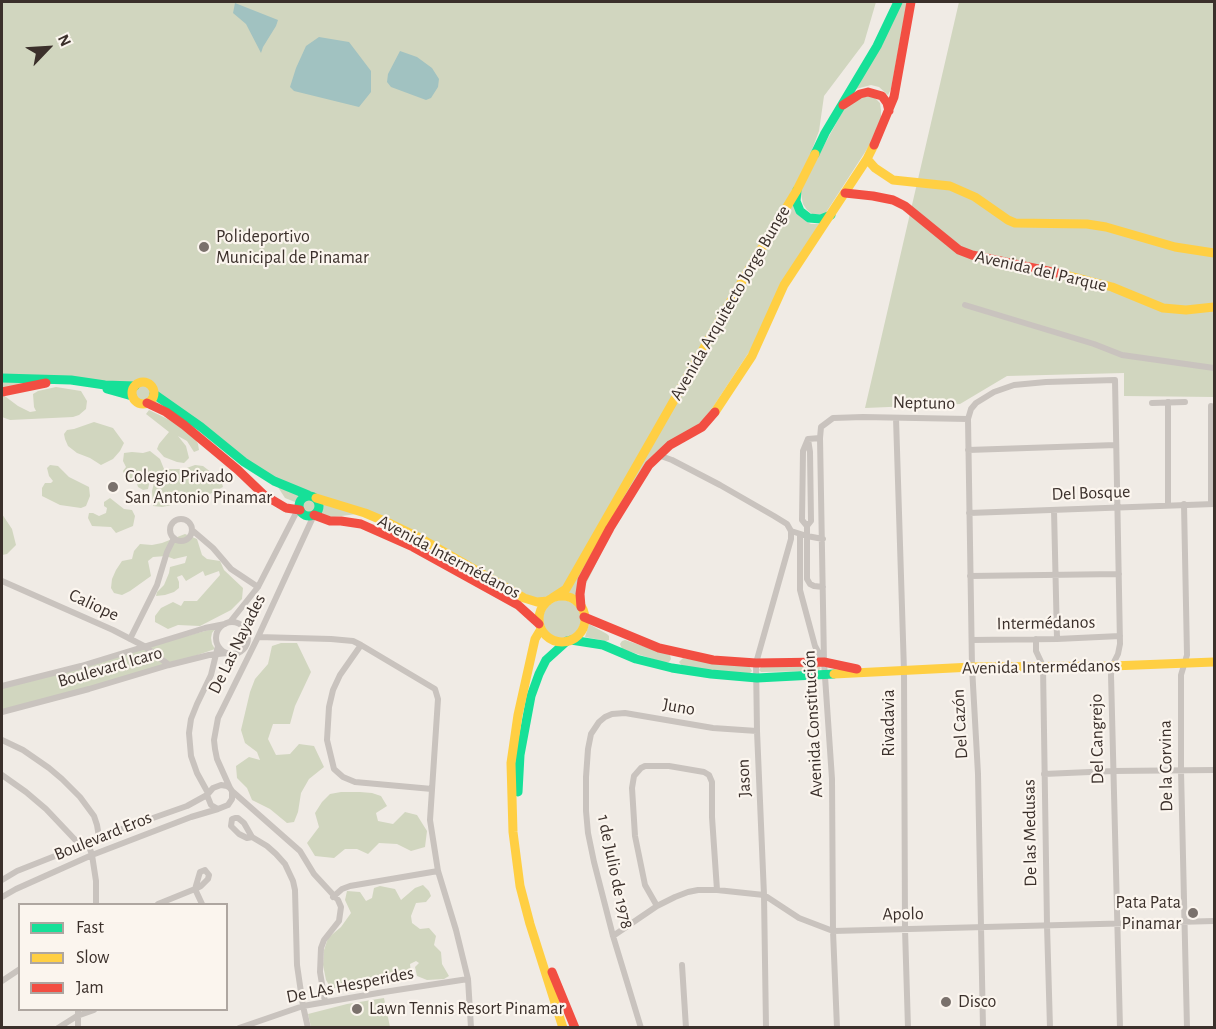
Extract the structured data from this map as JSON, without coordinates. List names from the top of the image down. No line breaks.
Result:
{"streets":{"main road":["Avenida del Parque","Avenida Arquitecto Jorge Bunge","Avenida Intermédanos"],"street":["Neptuno","Del Bosque","Caliope","Intermédanos","De Las Nayades","Boulevard Icaro","Juno","Rivadavia","Avenida Constitución","Del Cazón","Del Cangrejo","De la Corvina","Jason","De las Medusas","Boulevard Eros","1 de Julio de 1978","Apolo","De LAs Hesperides"]},"crossings":[["Avenida del Parque","Avenida Arquitecto Jorge Bunge"],["Avenida Arquitecto Jorge Bunge","Avenida Intermédanos"],["Avenida Arquitecto Jorge Bunge","Jason"],["Neptuno","Rivadavia"],["Neptuno","Avenida Constitución"],["Neptuno","Del Cazón"],["Neptuno","Del Cangrejo"],["Del Bosque","Del Cazón"],["Del Bosque","Del Cangrejo"],["Del Bosque","De la Corvina"],["Avenida Intermédanos","De Las Nayades"],["Avenida Intermédanos","Rivadavia"],["Avenida Intermédanos","Avenida Constitución"],["Avenida Intermédanos","Del Cazón"],["Avenida Intermédanos","Del Cangrejo"],["Avenida Intermédanos","De la Corvina"],["Avenida Intermédanos","Jason"],["Avenida Intermédanos","De las Medusas"],["Caliope","Boulevard Icaro"],["Intermédanos","Del Cazón"],["Intermédanos","Del Cangrejo"],["Intermédanos","De las Medusas"],["De Las Nayades","Boulevard Icaro"],["De Las Nayades","Boulevard Eros"],["De Las Nayades","De LAs Hesperides"],["Juno","Jason"],["Juno","1 de Julio de 1978"],["Rivadavia","Apolo"],["Avenida Constitución","Apolo"],["Del Cazón","Apolo"],["Del Cangrejo","Apolo"],["De la Corvina","Apolo"],["Jason","Apolo"],["De las Medusas","Apolo"],["1 de Julio de 1978","Apolo"]],"places":["Polideportivo Municipal de Pinamar","Colegio Privado San Antonio Pinamar","Pata Pata Pinamar","Disco","Lawn Tennis Resort Pinamar"],"legend":["Fast","Slow","Jam"],"north":"top right"}
